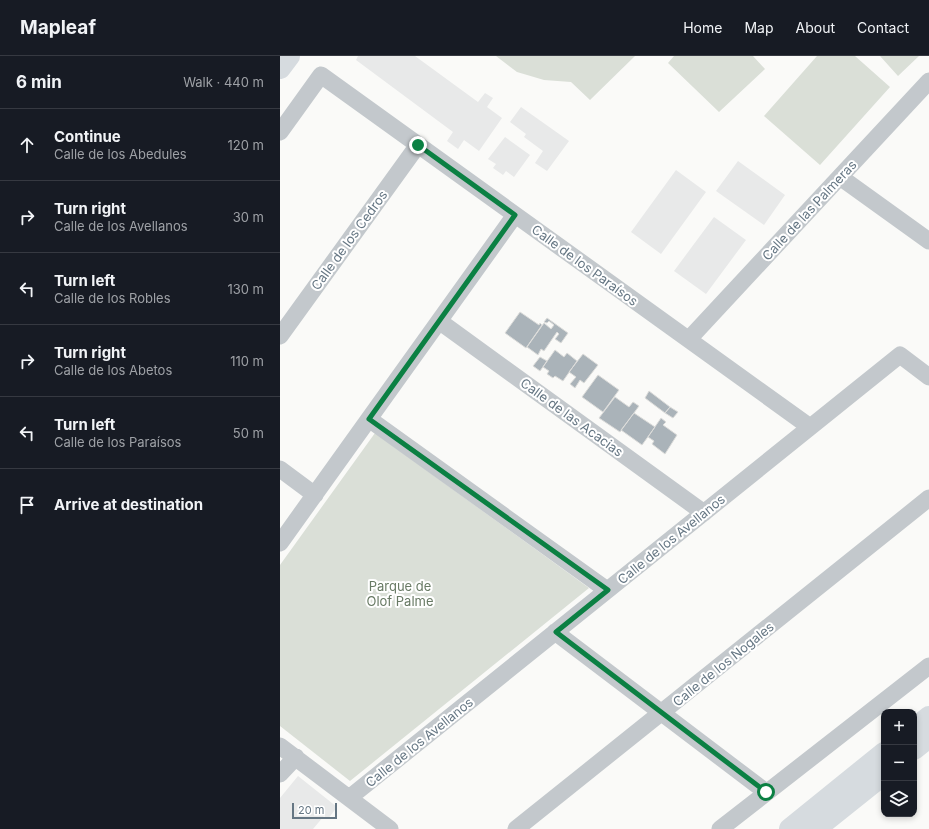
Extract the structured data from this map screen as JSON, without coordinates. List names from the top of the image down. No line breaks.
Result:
{"streets":{"street":["Calle de las Palmeras","Calle de los Cedros","Calle de los Paraísos","Calle de las Acacias","Calle de los Avellanos","Calle de los Nogales"]},"crossings":[["Calle de las Palmeras","Calle de los Paraísos"],["Calle de los Cedros","Calle de los Paraísos"],["Calle de los Paraísos","Calle de los Avellanos"],["Calle de las Acacias","Calle de los Avellanos"]],"parks":["Parque de Olof Palme"],"scale_bar":"20 m","page":{"header":"Mapleaf","nav":["Home","Map","About","Contact"],"heading":["6 min","Walk · 440 m"],"list":[["Continue","Calle de los Abedules","120 m"],["Turn right","Calle de los Avellanos","30 m"],["Turn left","Calle de los Robles","130 m"],["Turn right","Calle de los Abetos","110 m"],["Turn left","Calle de los Paraísos","50 m"],"Arrive at destination"],"map_buttons":["+","−"],"scale":"20 m"}}
